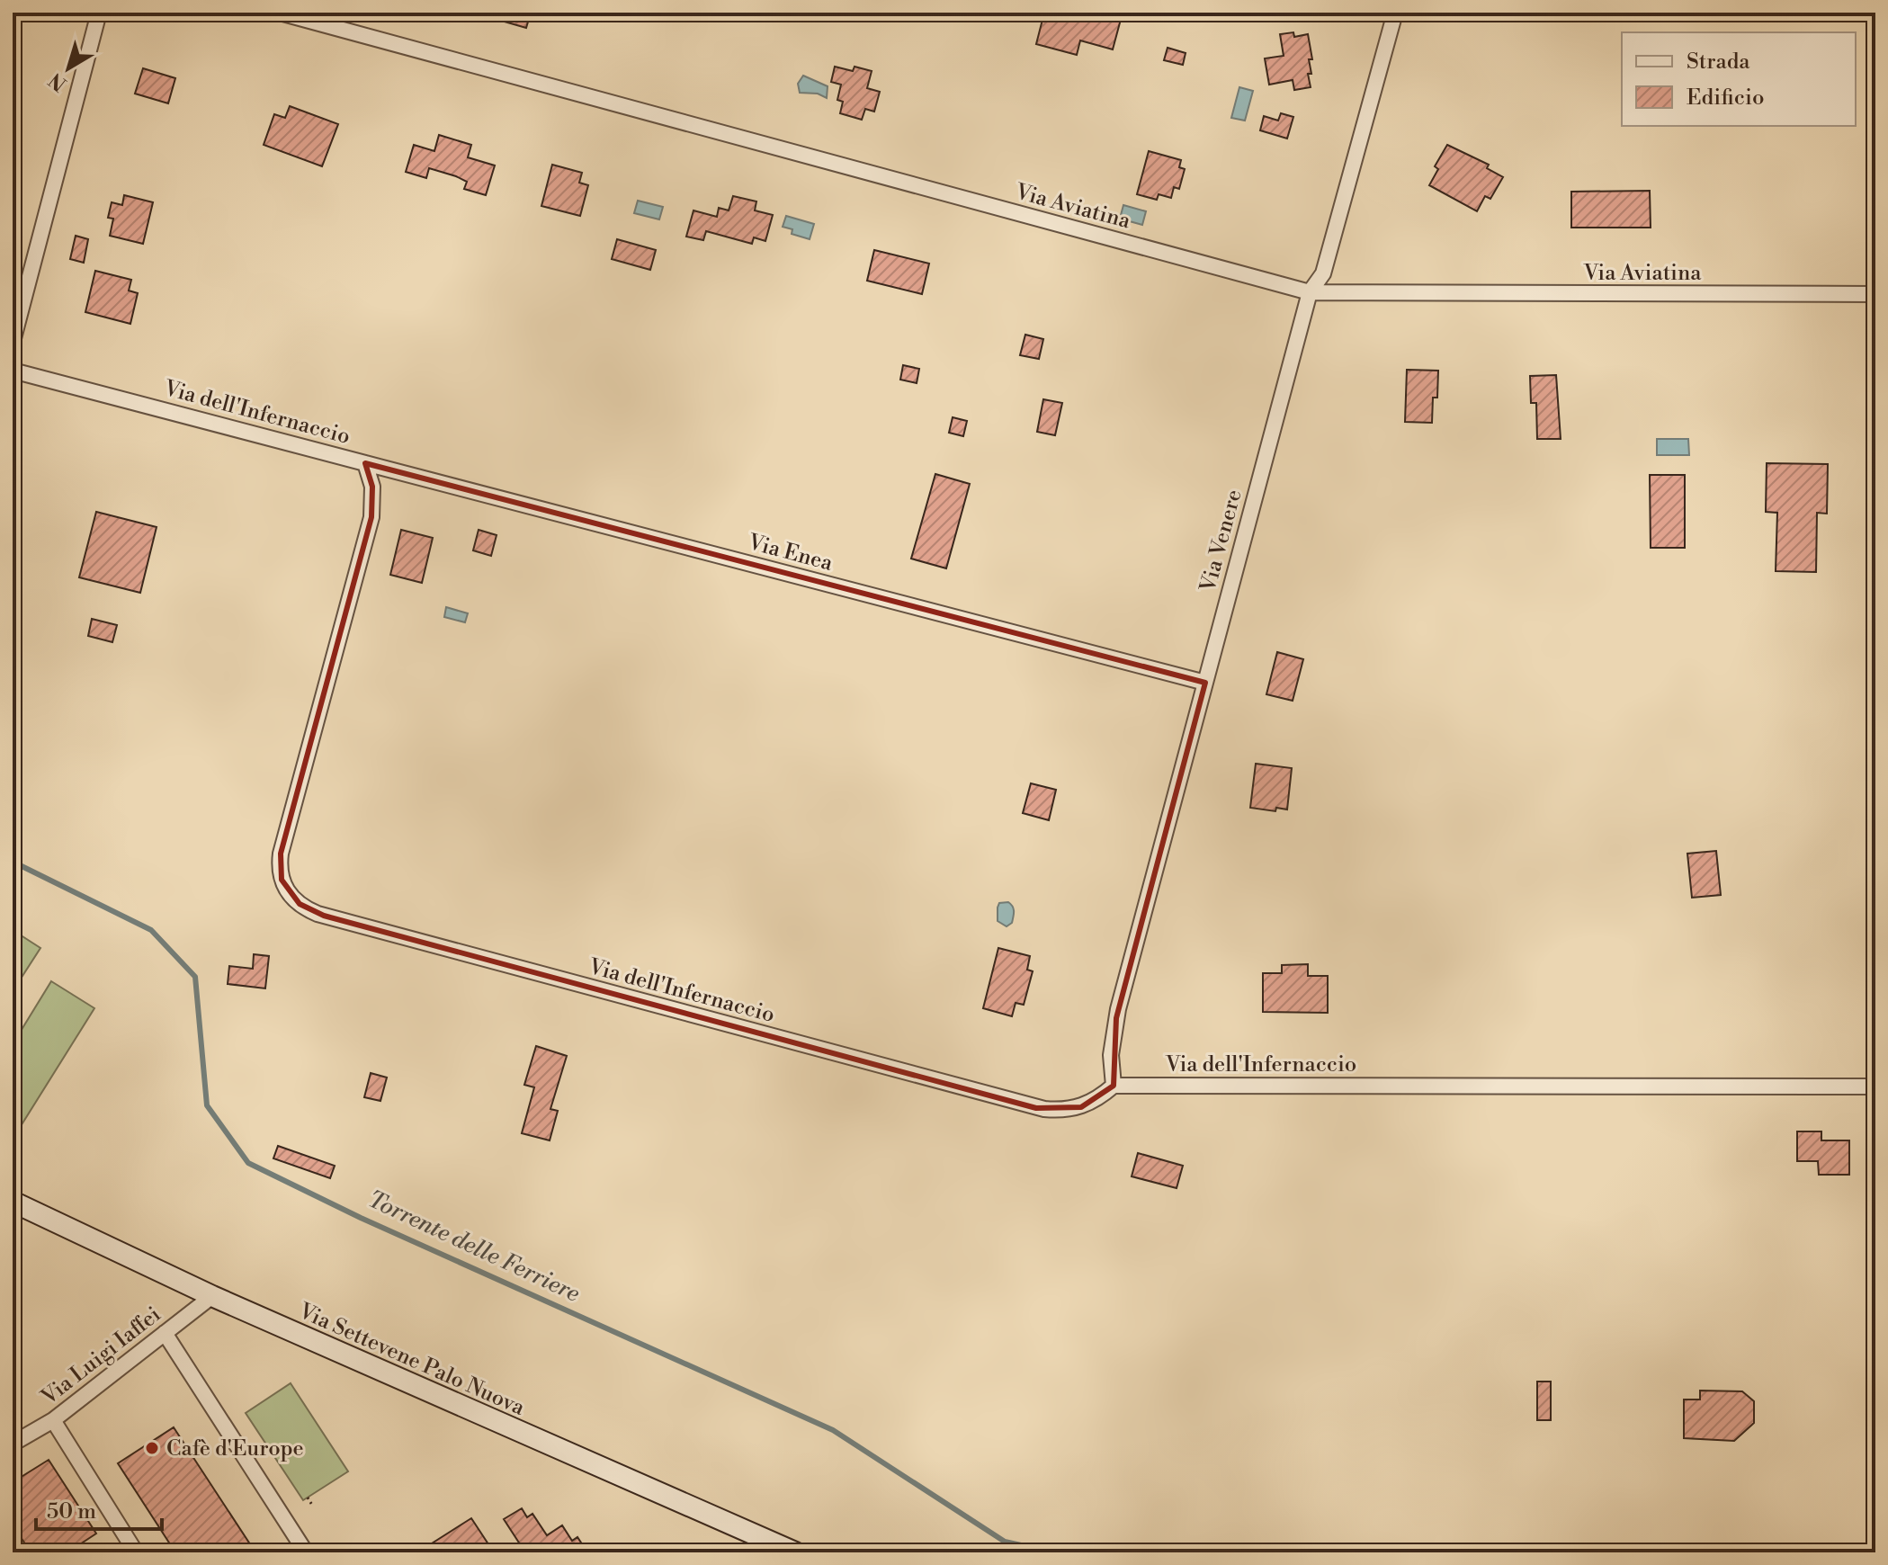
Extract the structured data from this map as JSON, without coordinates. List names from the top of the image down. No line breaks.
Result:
{"streets":{"main road":["Via Settevene Palo Nuova"],"street":["Via Aviatina","Via dell'Infernaccio","Via Venere","Via Enea","Via Luigi Iaffei"]},"crossings":[["Via Aviatina","Via Venere"],["Via dell'Infernaccio","Via Venere"],["Via dell'Infernaccio","Via Enea"],["Via Venere","Via Enea"],["Via Luigi Iaffei","Via Settevene Palo Nuova"]],"water":["Torrente delle Ferriere"],"places":["Cafè d'Europe"],"legend":["Strada","Edificio"],"scale_bar":"50 m","north":"bottom left"}
